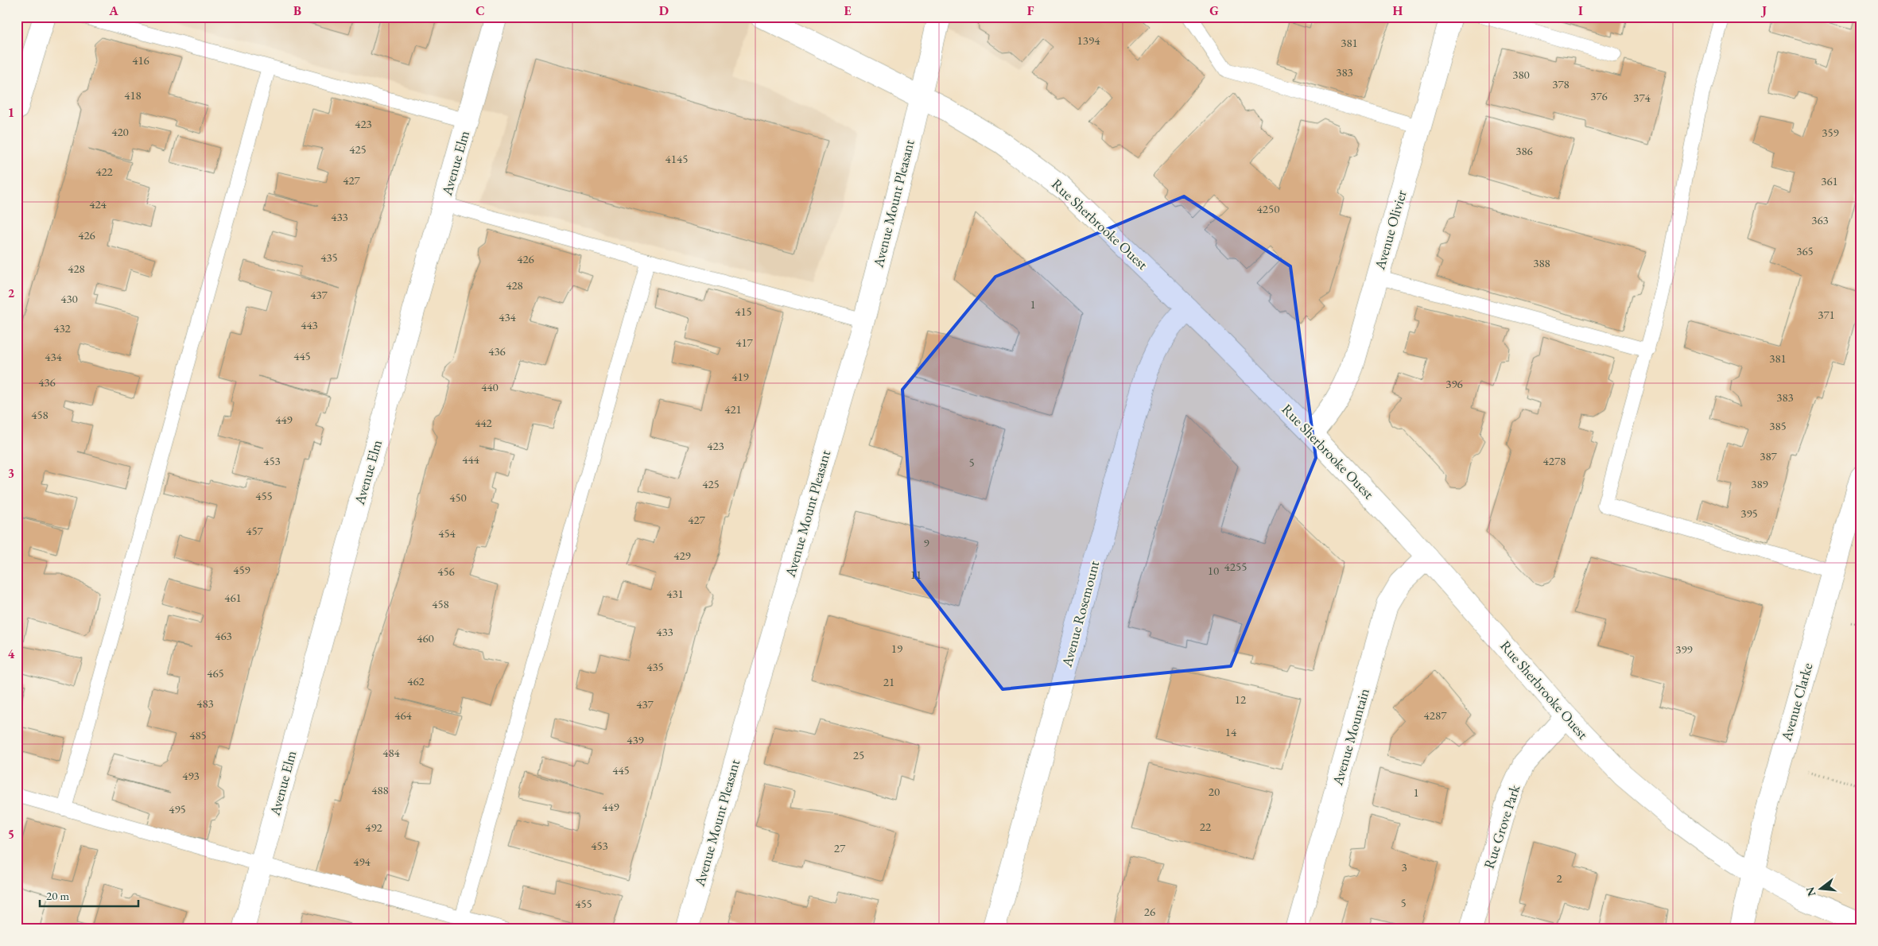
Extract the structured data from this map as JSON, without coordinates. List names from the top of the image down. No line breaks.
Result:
{"streets":{"street":["Avenue Elm","Avenue Mount Pleasant","Rue Sherbrooke Ouest","Avenue Olivier","Avenue Rosemount","Avenue Clarke","Avenue Mountain","Rue Grove Park"]},"crossings":[["Avenue Mount Pleasant","Rue Sherbrooke Ouest"],["Rue Sherbrooke Ouest","Avenue Olivier"],["Rue Sherbrooke Ouest","Avenue Rosemount"],["Rue Sherbrooke Ouest","Avenue Clarke"],["Rue Sherbrooke Ouest","Avenue Mountain"],["Rue Sherbrooke Ouest","Rue Grove Park"]],"house_numbers":["1394","381","416","383","380","378","418","376","374","423","420","359","425","386","4145","422","427","361","424","4250","433","363","426","365","435","426","388","428","428","437","430","1","415","371","434","443","432","417","436","445","434","381","419","436","396","440","383","421","458","449","442","385","423","387","444","453","4278","5","425","389","455","450","395","427","457","454","9","429","4255","459","10","456","11","431","461","458","433","463","460","19","399","435","465","462","21","12","483","437","464","4287","14","485","439","484","25","445","493","488","20","1","449","495","22","492","453","27","494","3","2","5","455","26"],"scale_bar":"20 m","north":"left","grid":{"columns":["A","B","C","D","E","F","G","H","I","J"],"rows":["1","2","3","4","5"]}}
